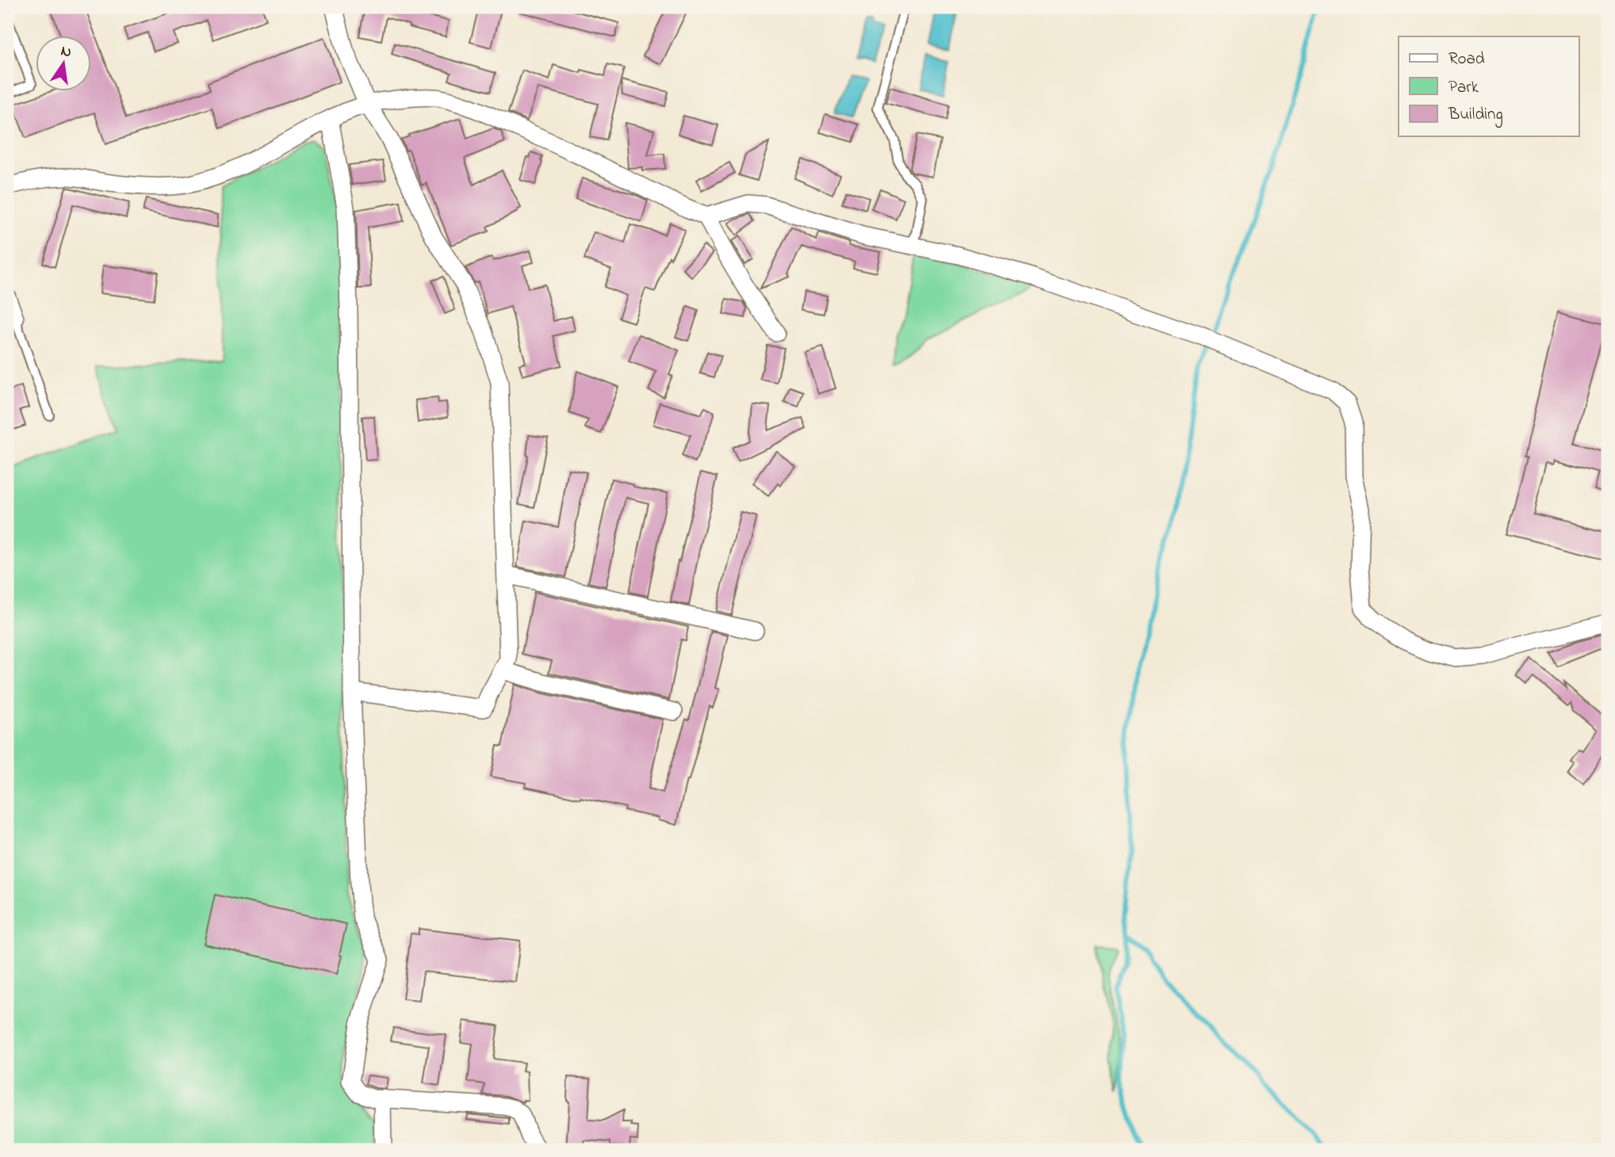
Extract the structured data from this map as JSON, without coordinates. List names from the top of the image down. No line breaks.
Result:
{"legend":["Road","Park","Building"],"north":"top"}
